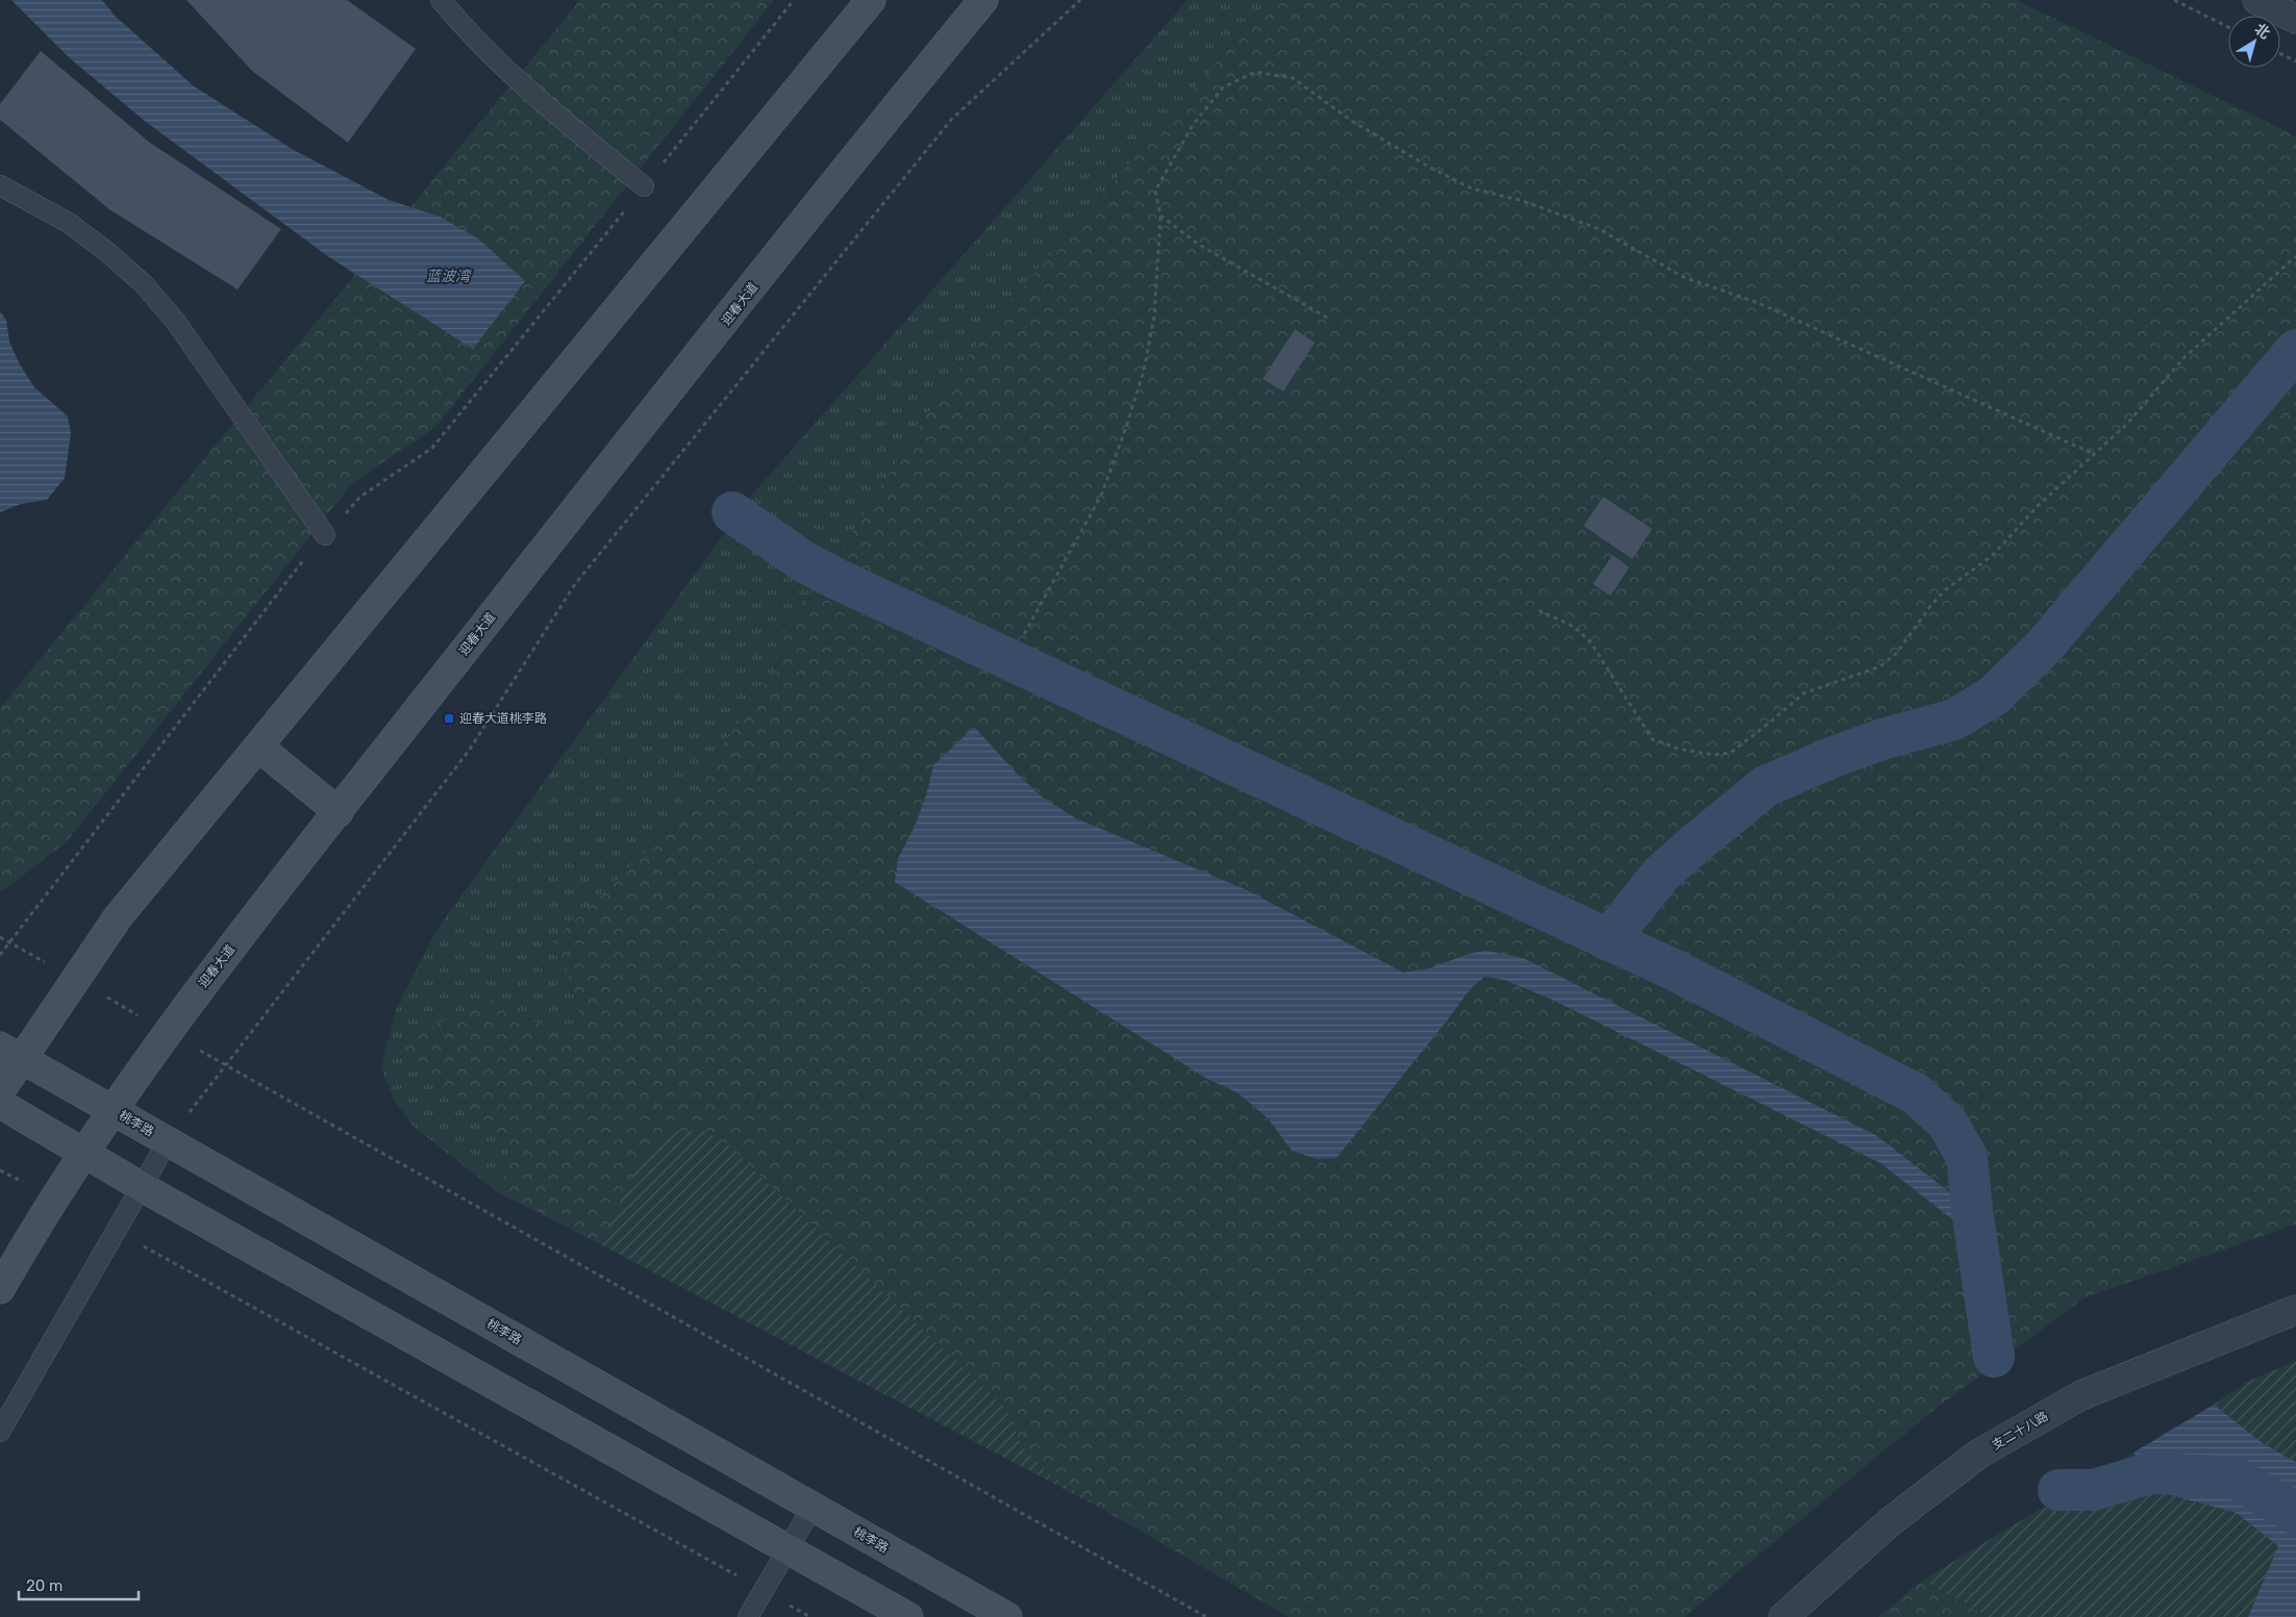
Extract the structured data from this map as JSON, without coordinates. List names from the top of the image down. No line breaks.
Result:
{"streets":{"main road":["迎春大道","桃李路"],"street":["支二十八路"]},"crossings":[["迎春大道","桃李路"]],"water":["蓝波湾"],"places":{"transit":["迎春大道桃李路"]},"scale_bar":"20 m","north":"top right"}
